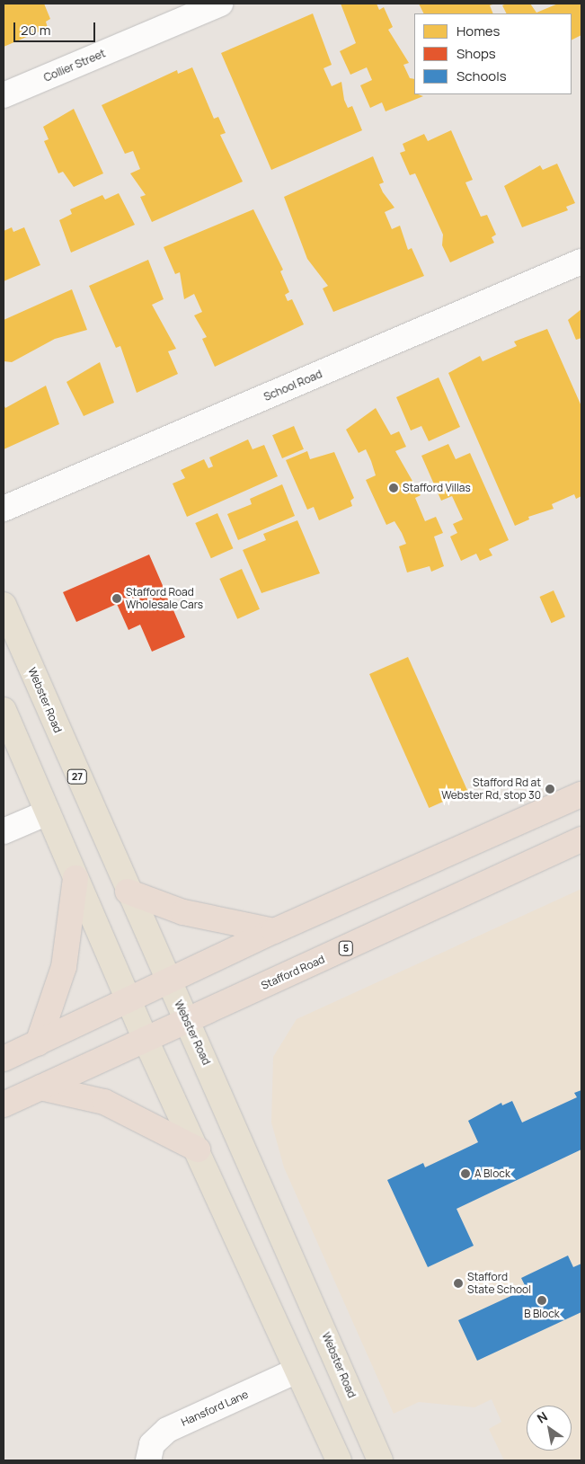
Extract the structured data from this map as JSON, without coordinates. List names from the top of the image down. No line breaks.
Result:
{"streets":{"highway":["5","Stafford Road"],"main road":["Webster Road","27"],"street":["Collier Street","School Road","Hansford Lane"]},"crossings":[["Webster Road","Stafford Road"]],"places":["Stafford Villas","Stafford Road Wholesale Cars","Stafford Rd at Webster Rd, stop 30","A Block","Stafford State School","B Block"],"legend":["Homes","Shops","Schools"],"scale_bar":"20 m","north":"top left"}
